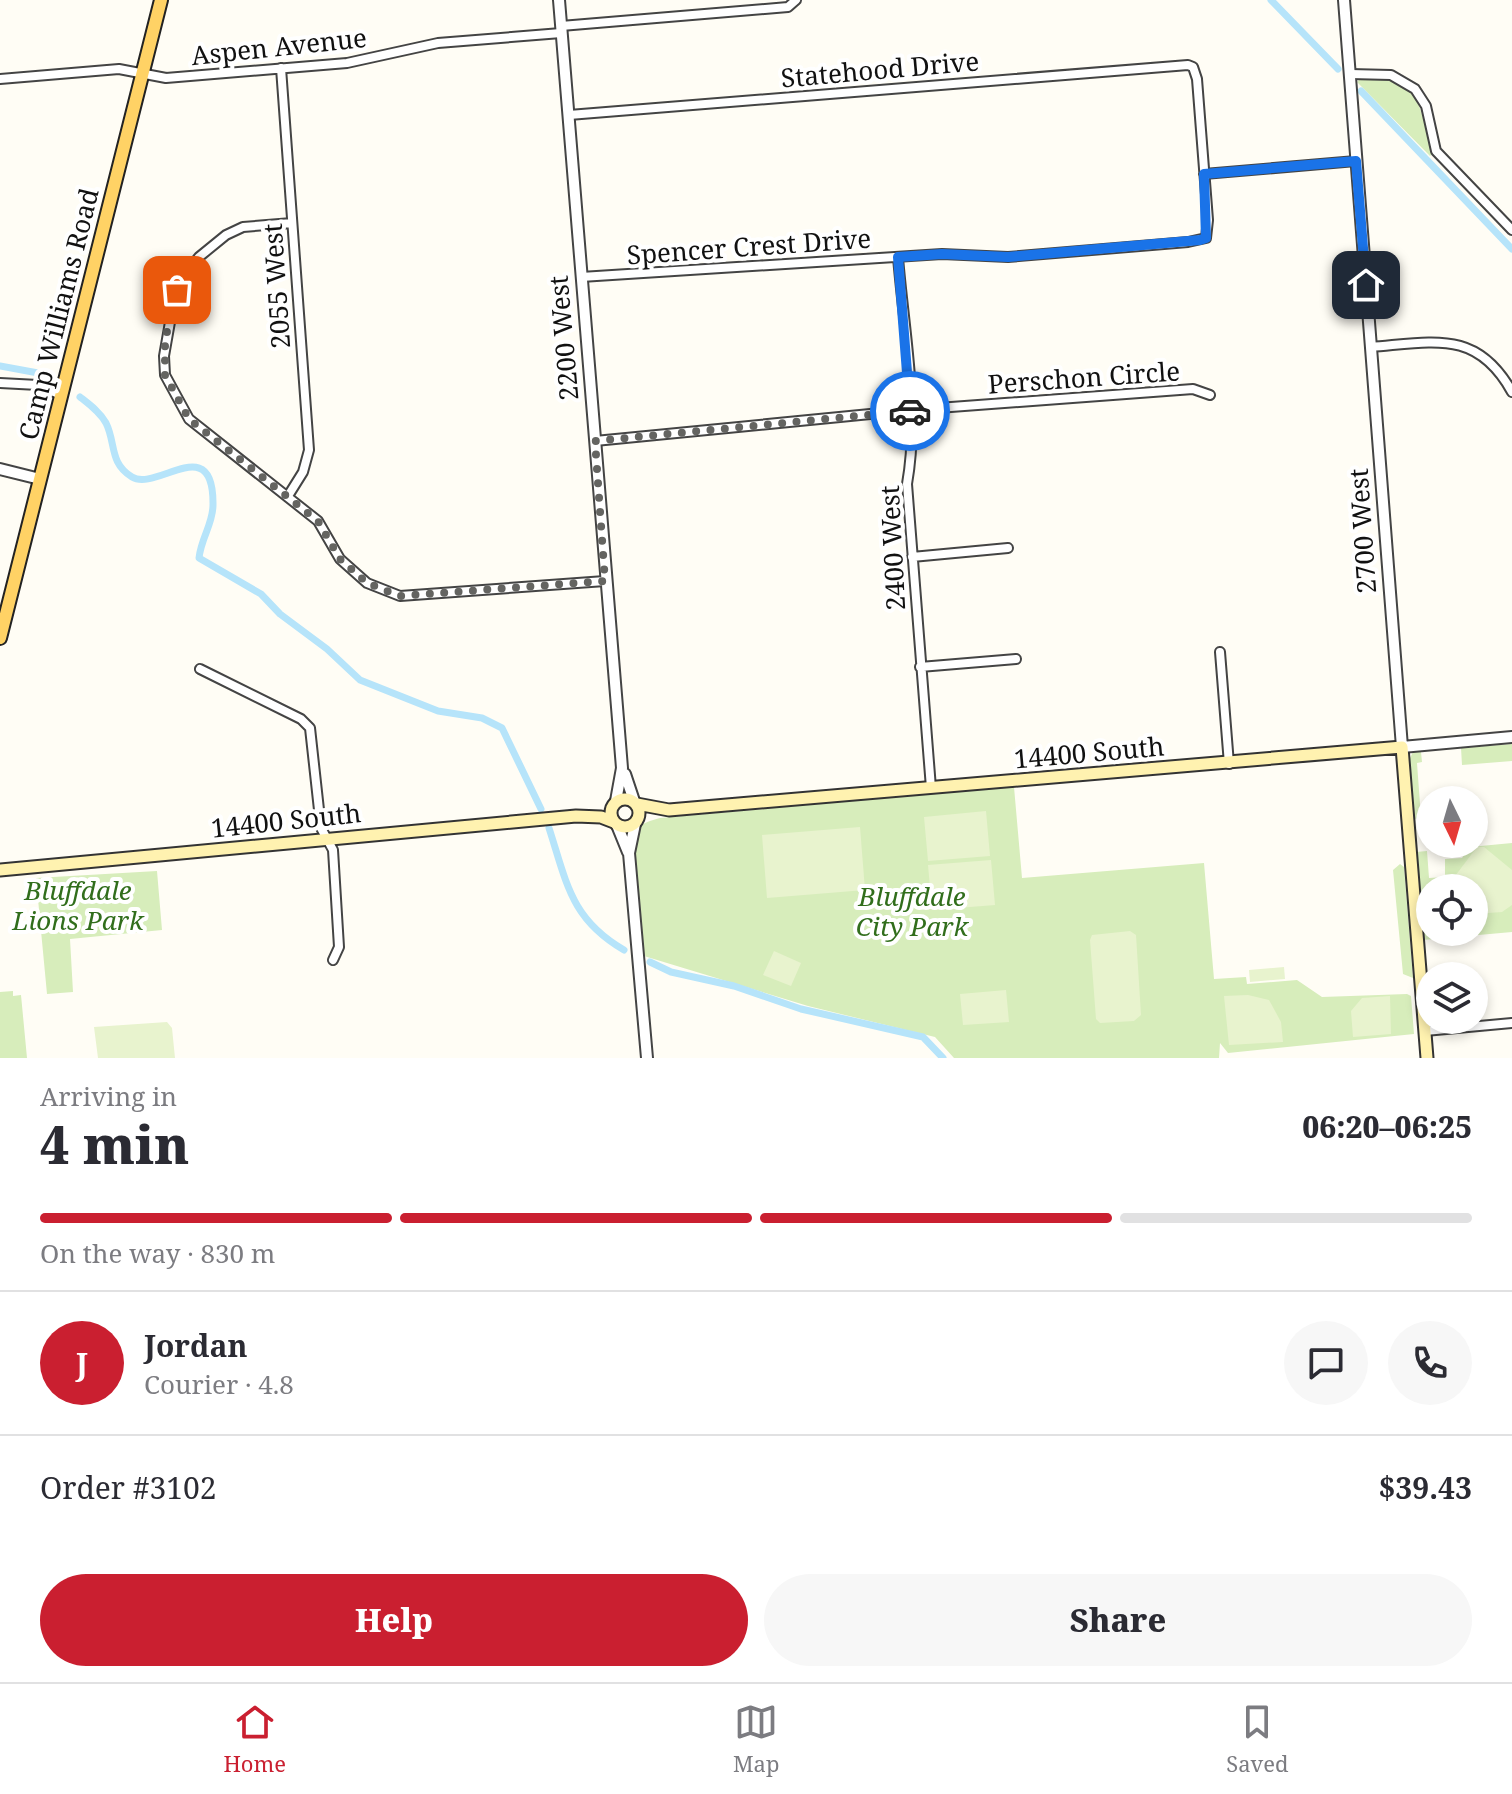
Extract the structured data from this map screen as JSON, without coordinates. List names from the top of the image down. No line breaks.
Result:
{"streets":{"main road":["Camp Williams Road","2700 West","14400 South"],"street":["Aspen Avenue","Statehood Drive","Spencer Crest Drive","2055 West","2200 West","Perschon Circle","2400 West"]},"crossings":[["Aspen Avenue","2055 West"],["Aspen Avenue","Camp Williams Road"],["Aspen Avenue","2200 West"],["Statehood Drive","Spencer Crest Drive"],["Statehood Drive","2200 West"],["Spencer Crest Drive","2200 West"],["Spencer Crest Drive","2400 West"],["2200 West","Perschon Circle"],["2200 West","14400 South"],["Perschon Circle","2400 West"],["2700 West","14400 South"],["2400 West","14400 South"]],"parks":["Bluffdale Lions Park","Bluffdale City Park"],"north":"bottom","page":{"heading":["4 min","Arriving in","06:20–06:25"],"panel":["Jordan","Courier · 4.8","Order #3102","$39.43"],"bar":"On the way · 830 m","round":"J","buttons":["Help","Share"],"tabs":["Home","Map","Saved"]}}
